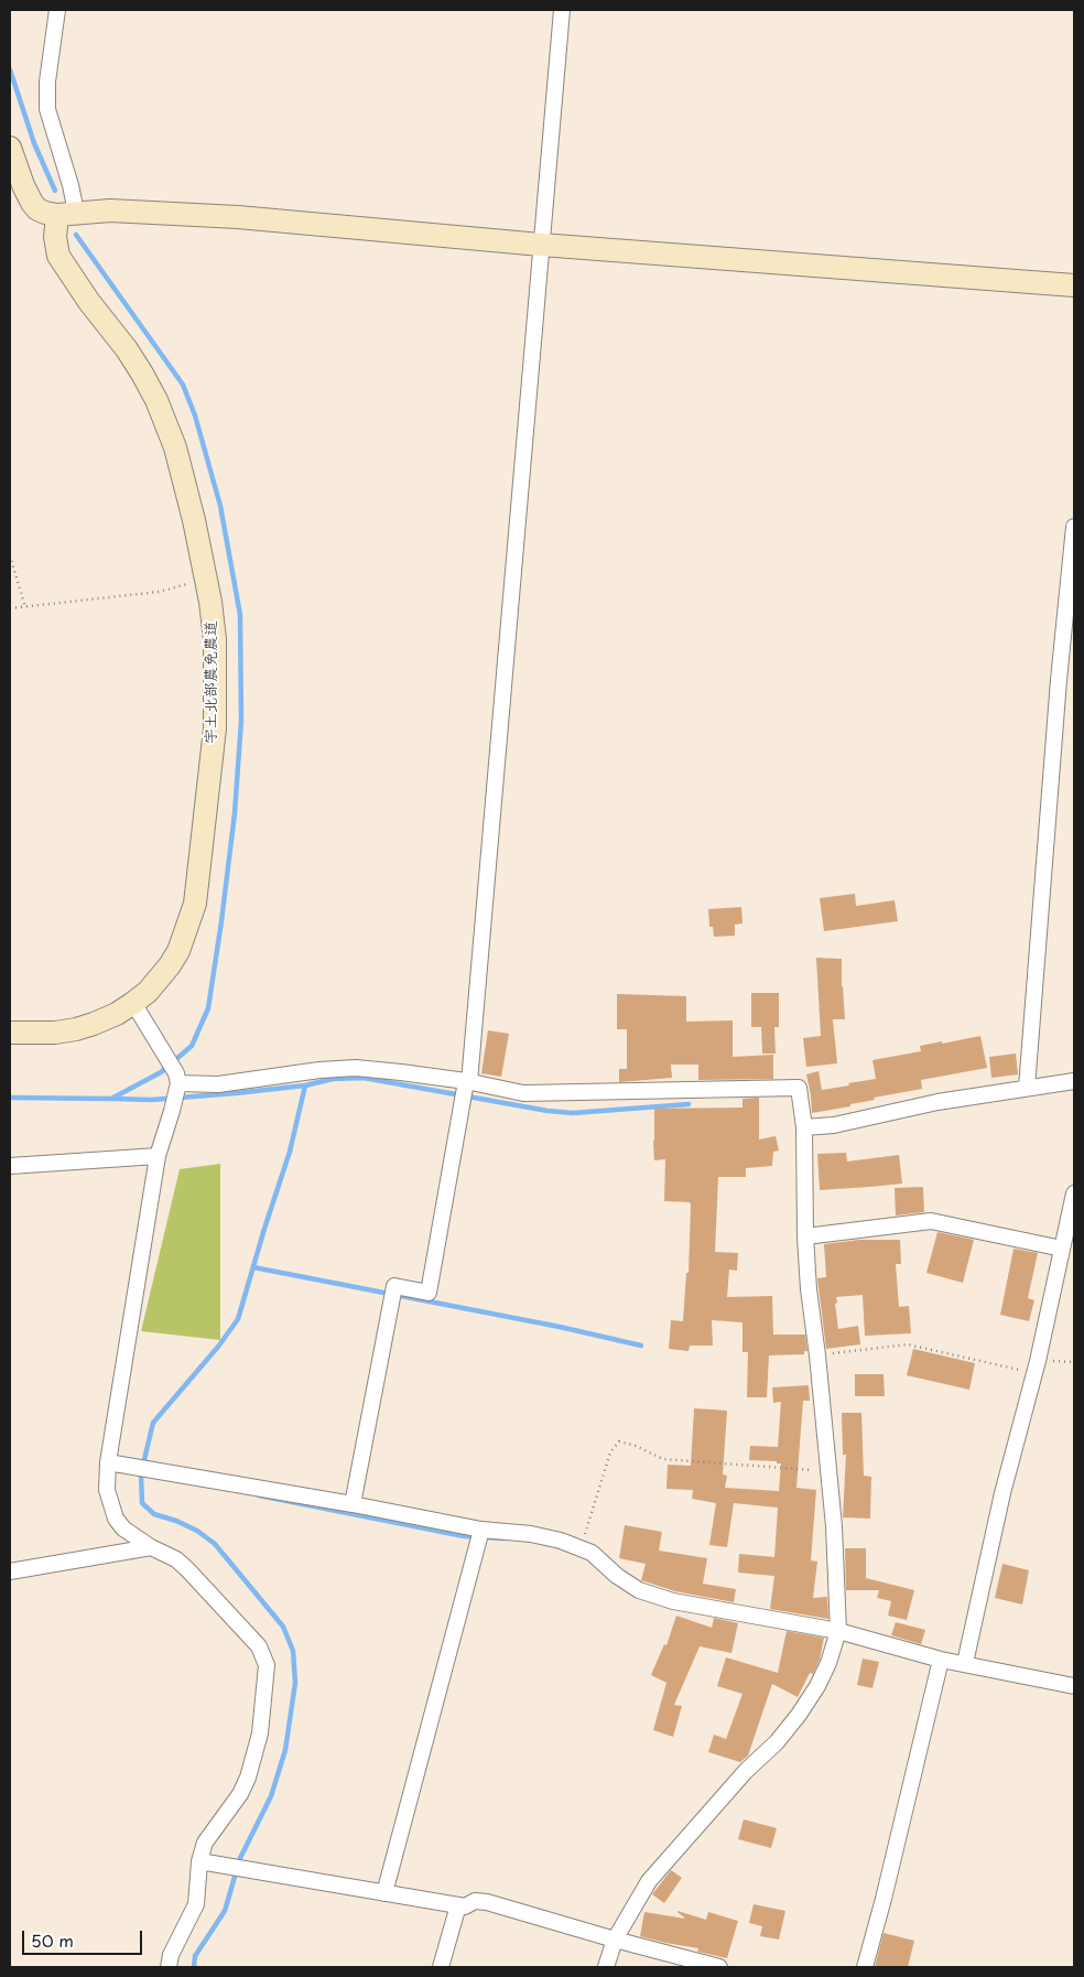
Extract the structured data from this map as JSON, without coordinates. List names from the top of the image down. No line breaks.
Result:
{"streets":{"street":["宇土北部農免農道"]},"scale_bar":"50 m"}
